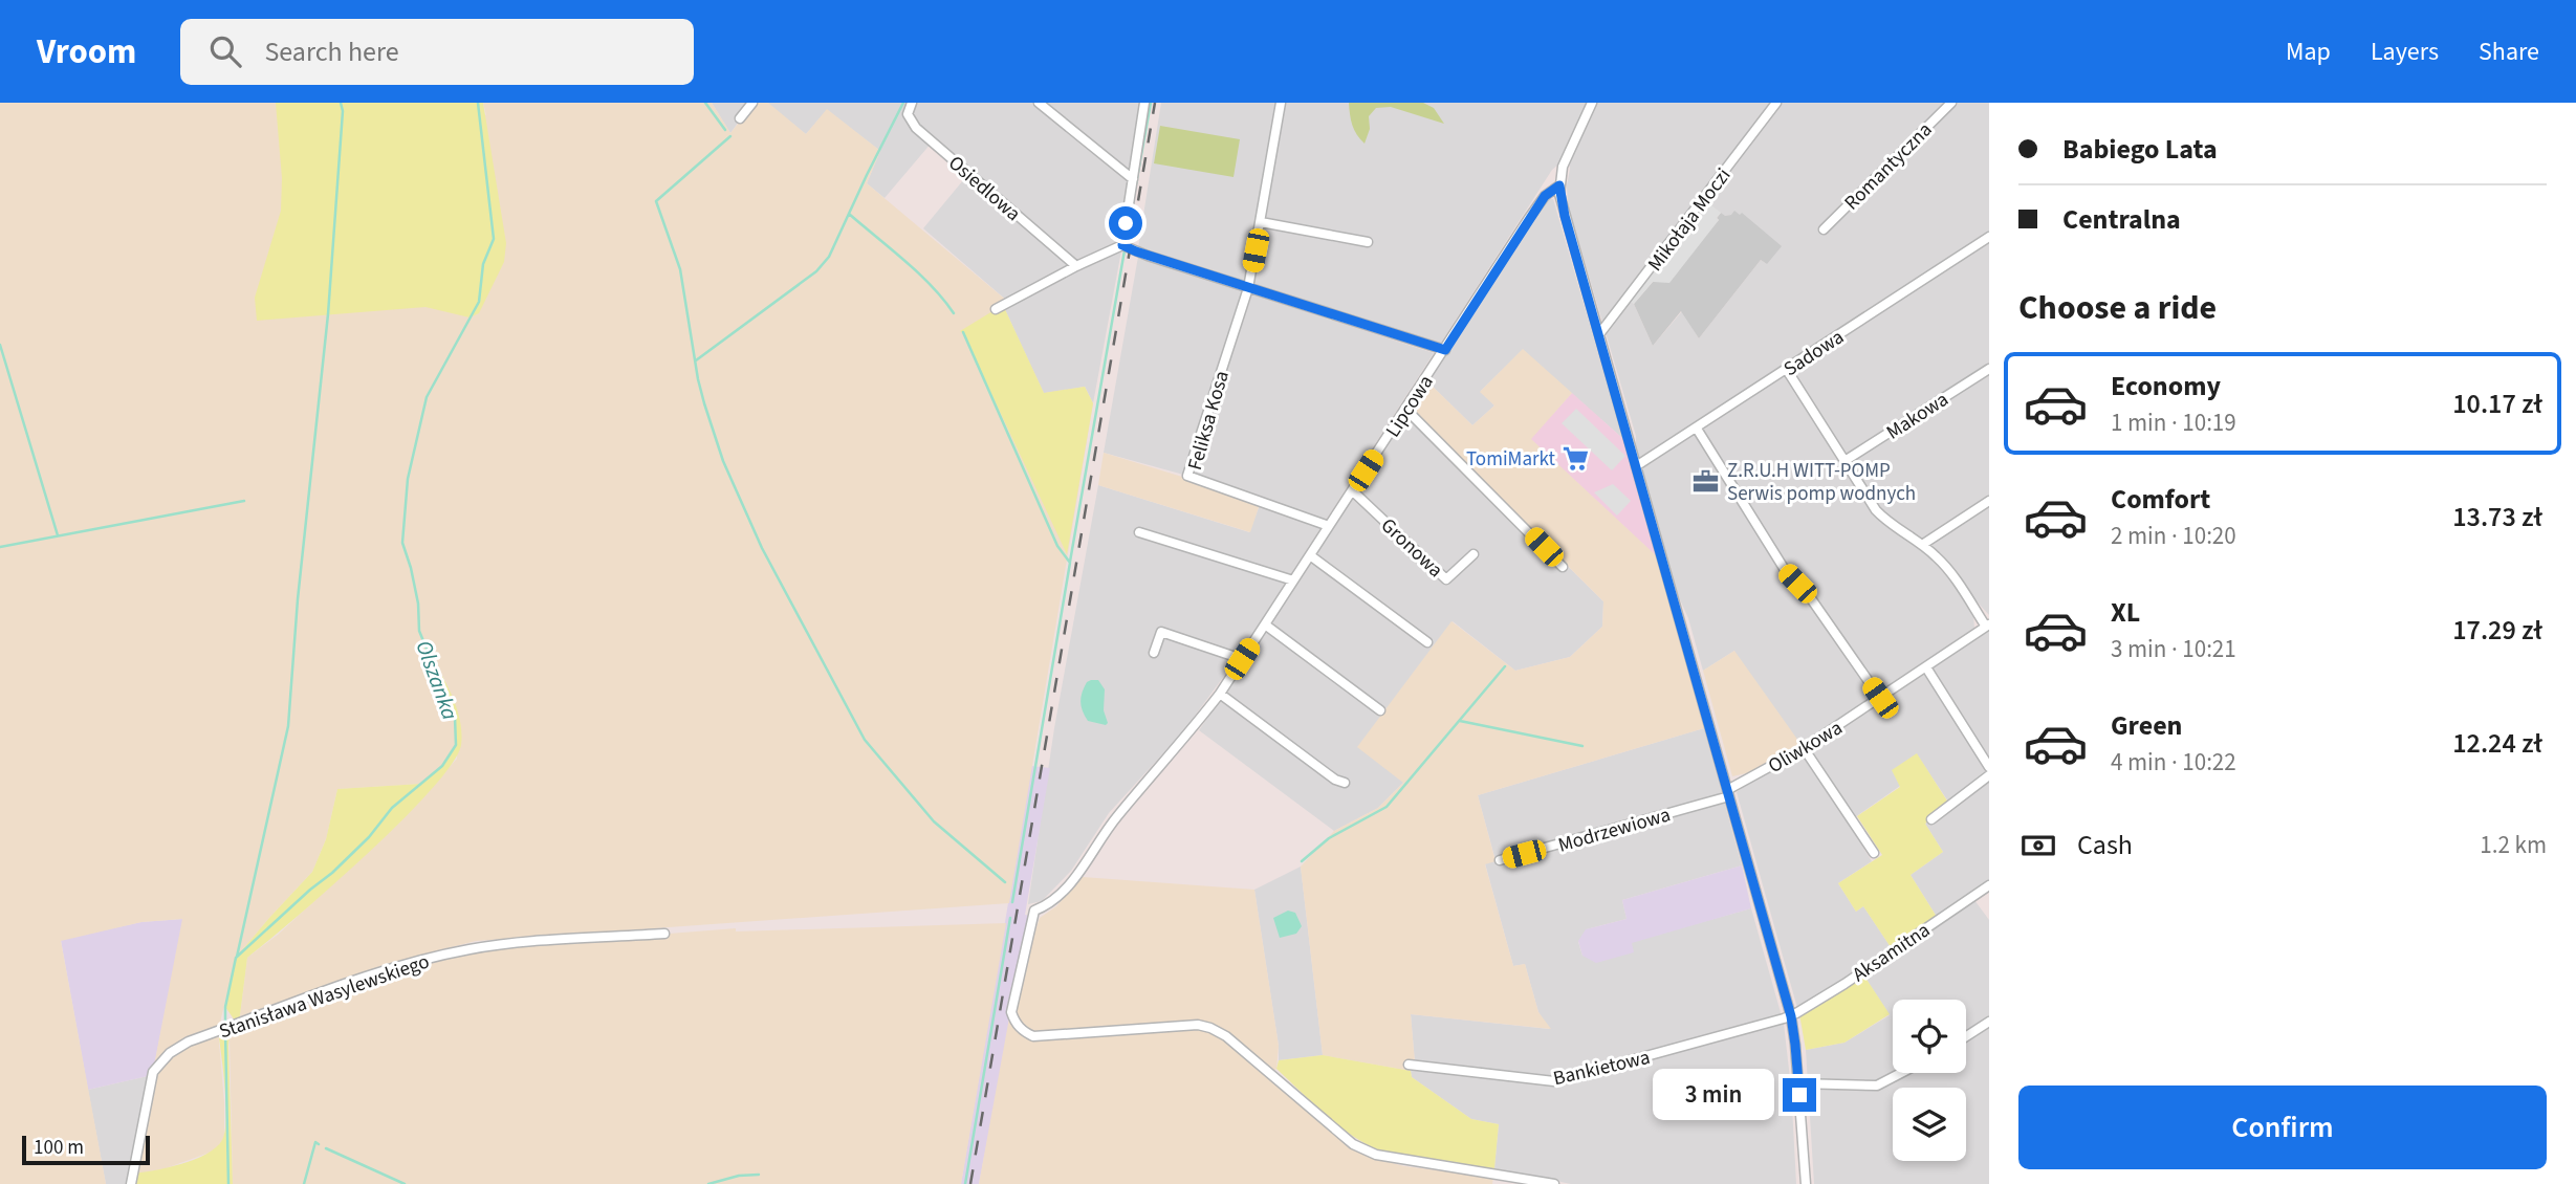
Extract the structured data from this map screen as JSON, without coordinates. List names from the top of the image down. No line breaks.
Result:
{"streets":{"street":["Romantyczna","Osiedlowa","Mikołaja Moczi","Sadowa","Lipcowa","Makowa","Feliksa Kosa","Gronowa","Oliwkowa","Modrzewiowa","Aksamitna","Stanisława Wasylewskiego","Bankietowa"]},"crossings":[["Lipcowa","Feliksa Kosa"],["Lipcowa","Gronowa"],["Oliwkowa","Modrzewiowa"],["Aksamitna","Bankietowa"]],"water":["Olszanka"],"places":{"supermarket":["TomiMarkt"],"office":["Z.R.U.H WITT-POMP Serwis pomp wodnych"]},"scale_bar":"100 m","page":{"header":"Vroom","search":"Search here","nav":["Map","Layers","Share"],"banner":["Babiego Lata","Centralna"],"heading":"Choose a ride","list":[{"name":"Economy","note":"1 min · 10:19","value":"10.17 zł"},{"name":"Comfort","note":"2 min · 10:20","value":"13.73 zł"},{"name":"XL","note":"3 min · 10:21","value":"17.29 zł"},{"name":"Green","note":"4 min · 10:22","value":"12.24 zł"}],"pay":["Cash","1.2 km"],"bubble":"3 min","buttons":"Confirm","scale":"100 m"}}
